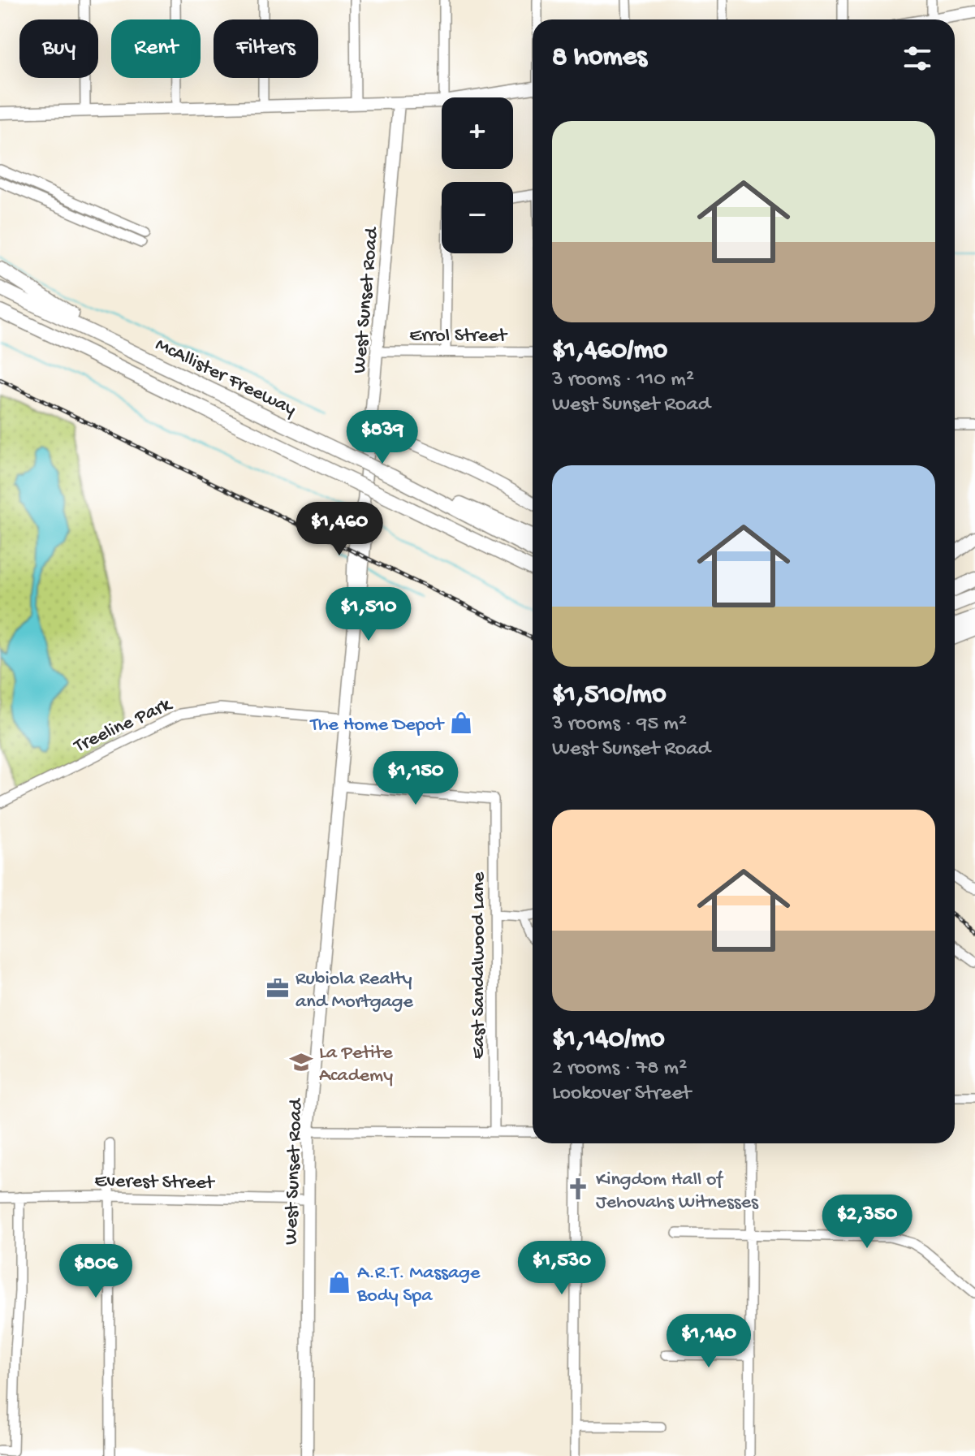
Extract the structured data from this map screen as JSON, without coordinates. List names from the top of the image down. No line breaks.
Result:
{"streets":{"highway":["McAllister Freeway"],"main road":["West Sunset Road"],"street":["Errol Street","Treeline Park","East Sandalwood Lane","Everest Street"]},"crossings":[["West Sunset Road","Errol Street"],["West Sunset Road","Treeline Park"],["West Sunset Road","East Sandalwood Lane"],["West Sunset Road","Everest Street"]],"places":{"shop":["The Home Depot","A.R.T. Massage Body Spa"],"office":["Rubiola Realty and Mortgage"],"school or university":["La Petite Academy"],"church":["Kingdom Hall of Jehovahs Witnesses"]},"page":{"chip":["Buy","Rent","Filters"],"heading":"8 homes","map_buttons":["+","−"],"list":[{"name":"$1,460/mo","note":"3 rooms · 110 m² · West Sunset Road"},{"name":"$1,510/mo","note":"3 rooms · 95 m² · West Sunset Road"},{"name":"$1,140/mo","note":"2 rooms · 78 m² · Lookover Street"}],"price":["$839","$1,460","$1,510","$1,150","$2,350","$1,530","$806","$1,140"]}}
